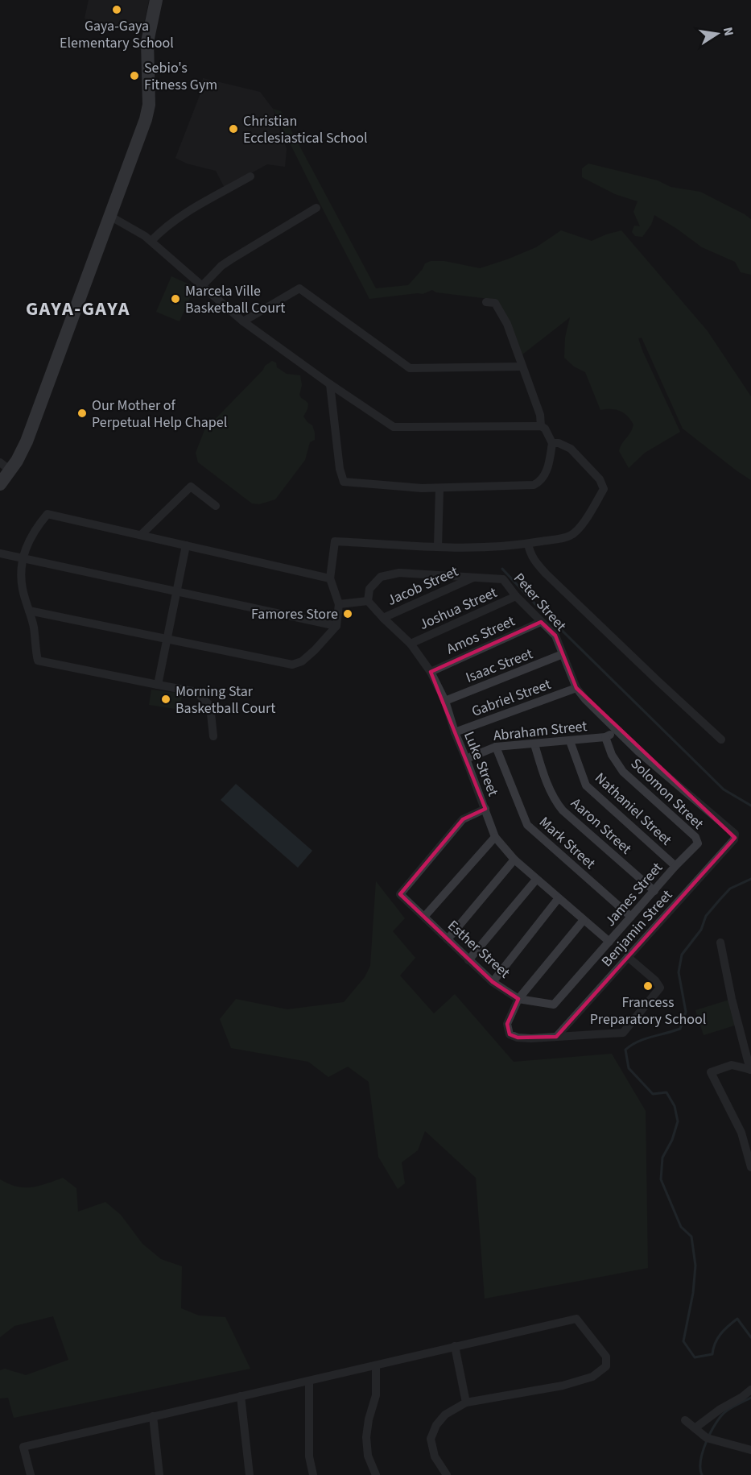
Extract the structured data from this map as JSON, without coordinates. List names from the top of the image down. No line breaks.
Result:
{"streets":{"street":["Jacob Street","Peter Street","Joshua Street","Amos Street","Isaac Street","Gabriel Street","Abraham Street","Luke Street","Solomon Street","Nathaniel Street","Aaron Street","Mark Street","James Street","Benjamin Street","Esther Street"]},"crossings":[["Jacob Street","Peter Street"],["Jacob Street","Luke Street"],["Peter Street","Joshua Street"],["Peter Street","Amos Street"],["Peter Street","Isaac Street"],["Peter Street","Gabriel Street"],["Peter Street","Abraham Street"],["Peter Street","Luke Street"],["Peter Street","Benjamin Street"],["Joshua Street","Luke Street"],["Amos Street","Luke Street"],["Isaac Street","Luke Street"],["Gabriel Street","Luke Street"],["Abraham Street","Luke Street"],["Abraham Street","Solomon Street"],["Abraham Street","Nathaniel Street"],["Abraham Street","Aaron Street"],["Abraham Street","Mark Street"],["Luke Street","James Street"],["Luke Street","Esther Street"],["Solomon Street","James Street"],["Nathaniel Street","James Street"],["Aaron Street","James Street"],["Mark Street","James Street"],["James Street","Esther Street"]],"districts":["GAYA-GAYA"],"places":["Gaya-Gaya Elementary School","Sebio's Fitness Gym","Christian Ecclesiastical School","Marcela Ville Basketball Court","Our Mother of Perpetual Help Chapel","Famores Store","Morning Star Basketball Court","Francess Preparatory School"],"north":"right"}
